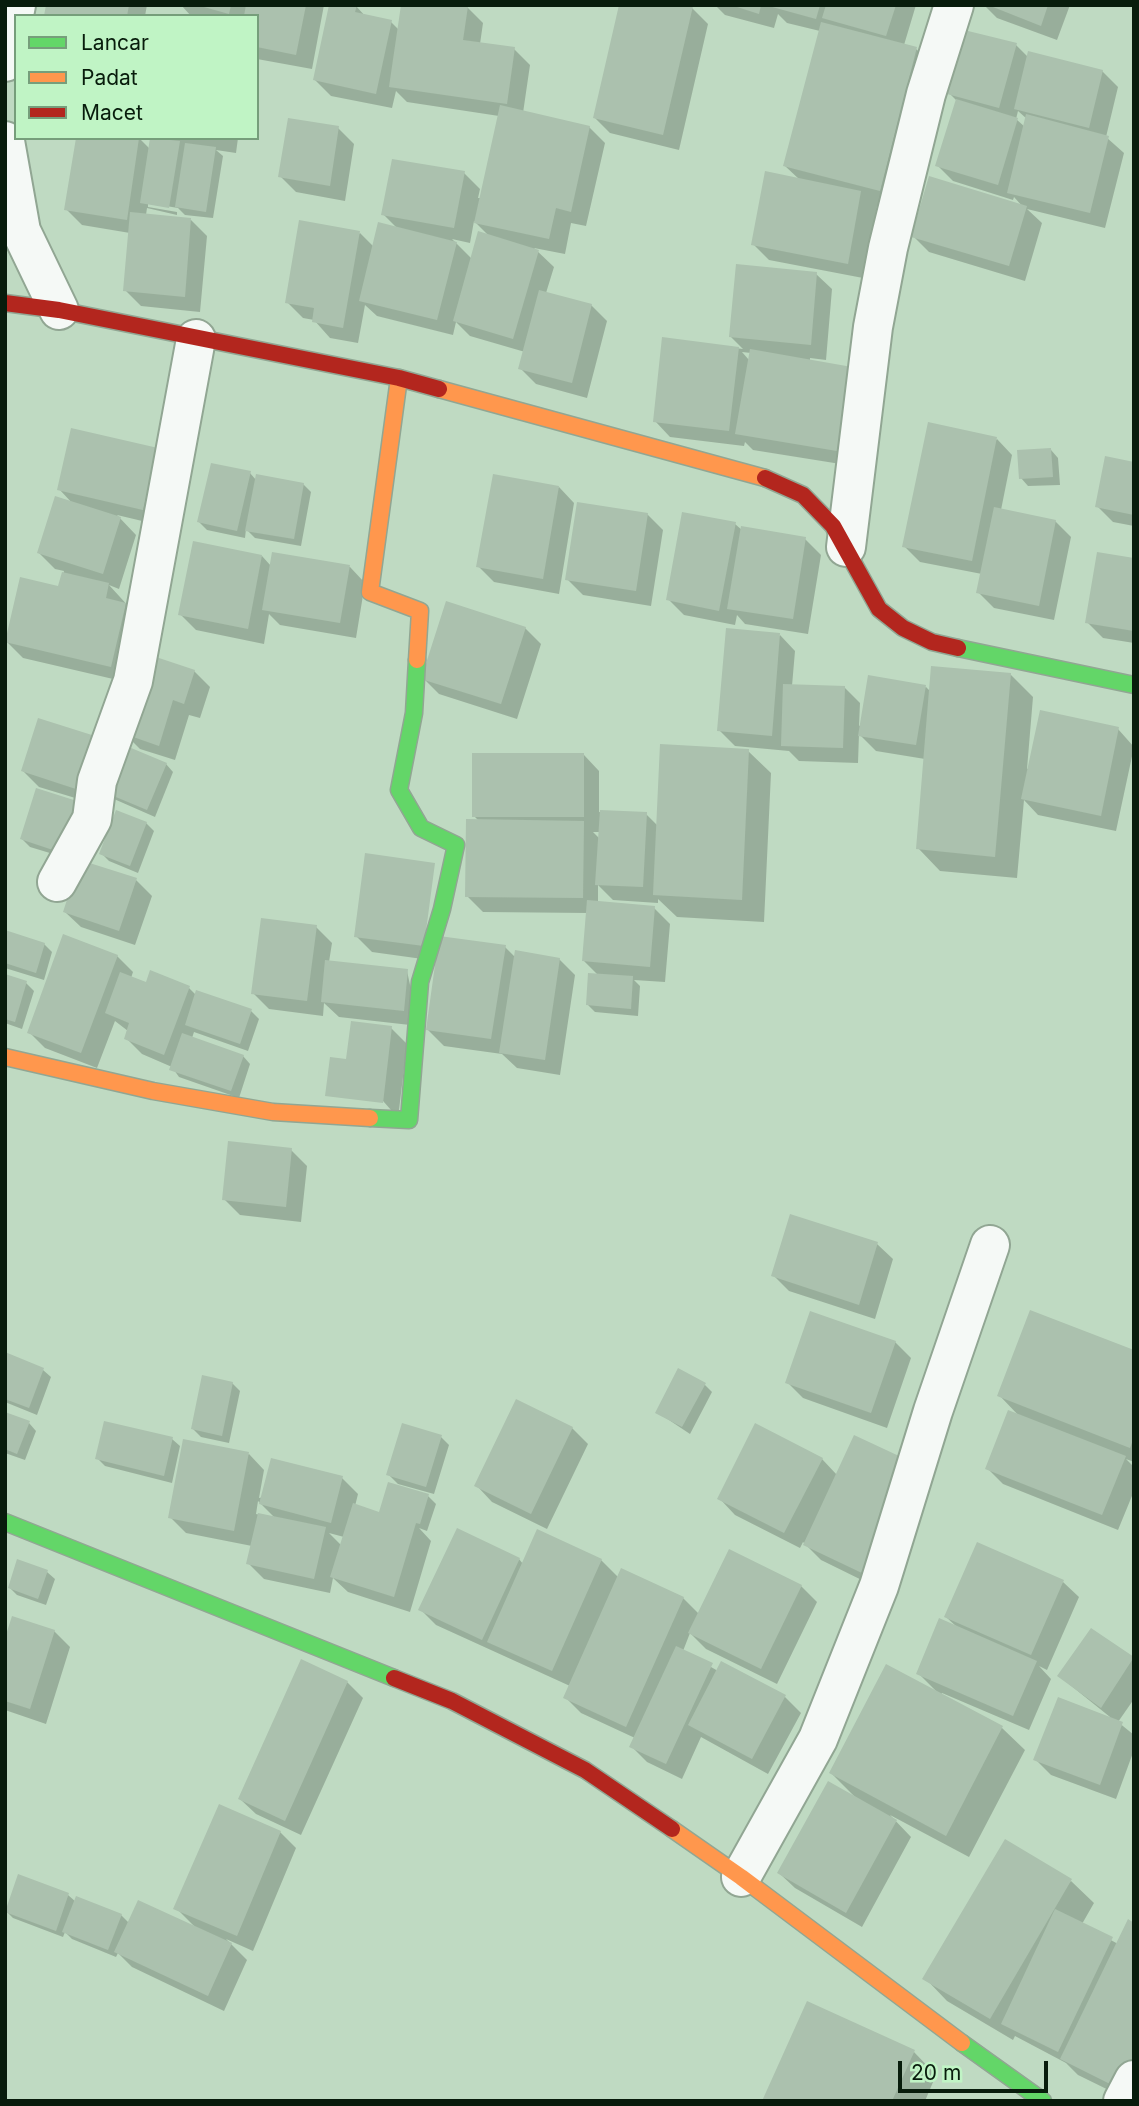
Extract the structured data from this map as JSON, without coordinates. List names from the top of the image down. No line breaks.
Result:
{"legend":["Lancar","Padat","Macet"],"scale_bar":"20 m"}
